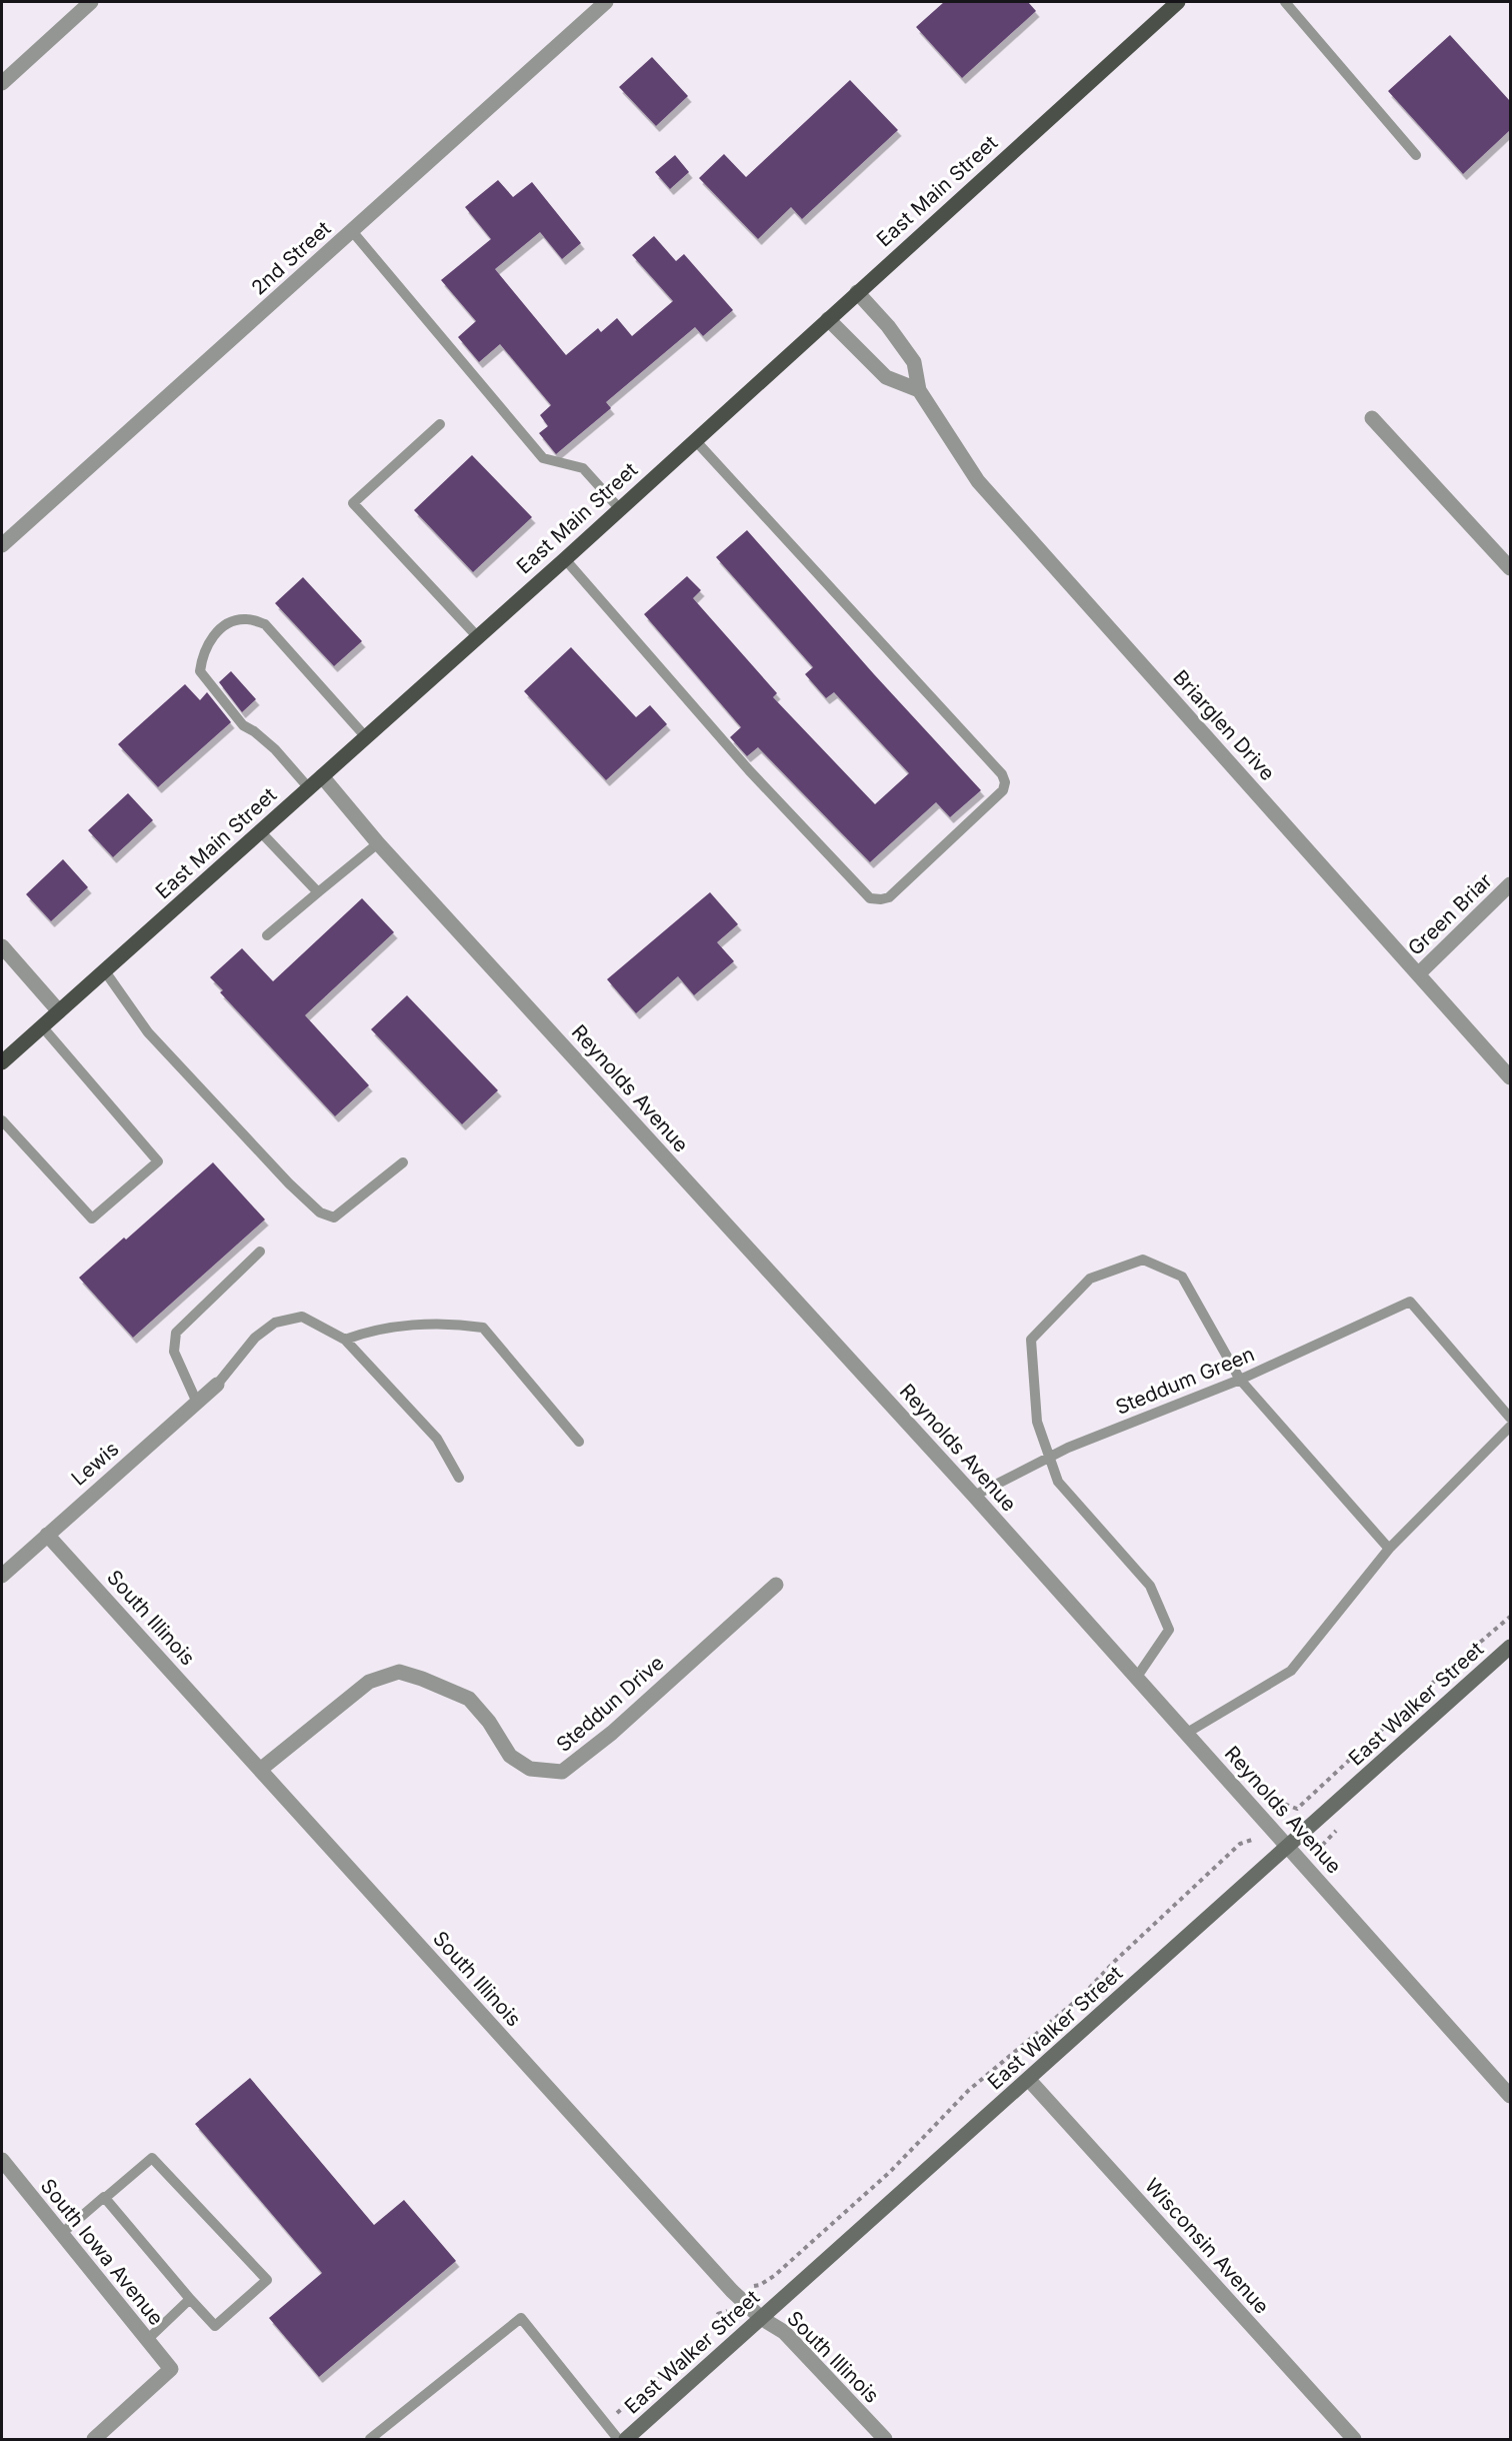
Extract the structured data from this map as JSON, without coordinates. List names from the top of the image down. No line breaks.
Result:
{"streets":{"main road":["East Main Street"],"street":["2nd Street","Briarglen Drive","Green Briar","Reynolds Avenue","Lewis","South Illinois","Steddun Drive","East Walker Street","Wisconsin Avenue","South Iowa Avenue"],"lane":["Steddum Green"]},"crossings":[["East Main Street","Briarglen Drive"],["East Main Street","Reynolds Avenue"],["Briarglen Drive","Green Briar"],["Reynolds Avenue","Steddum Green"],["Reynolds Avenue","East Walker Street"],["Lewis","South Illinois"],["South Illinois","Steddun Drive"],["South Illinois","East Walker Street"],["East Walker Street","Wisconsin Avenue"]]}
